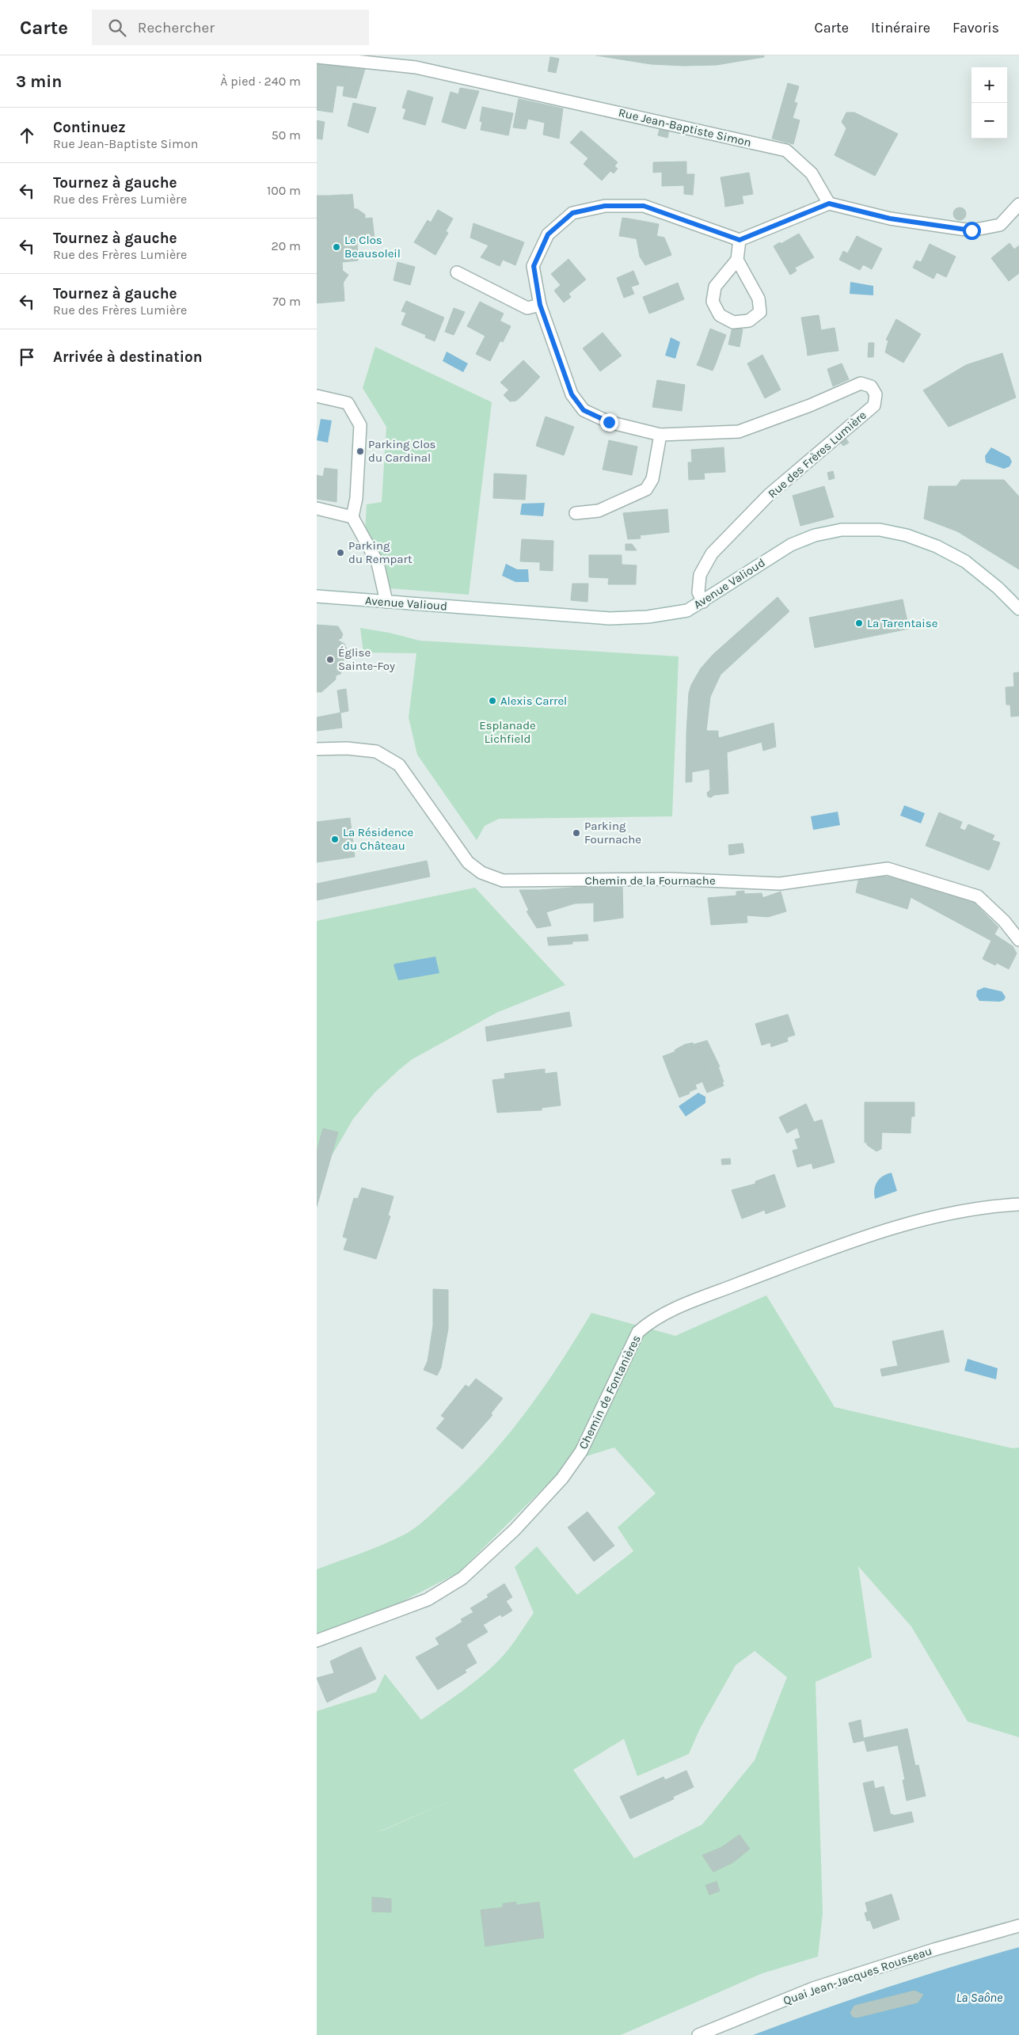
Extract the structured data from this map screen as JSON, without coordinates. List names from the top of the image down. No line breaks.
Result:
{"streets":{"street":["Rue Jean-Baptiste Simon","Rue des Frères Lumière","Avenue Valioud","Chemin de la Fournache","Chemin de Fontanières","Quai Jean-Jacques Rousseau"]},"crossings":[["Rue des Frères Lumière","Avenue Valioud"]],"water":["La Saône"],"parks":["Esplanade Lichfield"],"places":["Le Clos Beausoleil","Parking Clos du Cardinal","Parking du Rempart","La Tarentaise","Église Sainte-Foy","Alexis Carrel","Parking Fournache","La Résidence du Château"],"page":{"header":"Carte","search":"Rechercher","nav":["Carte","Itinéraire","Favoris"],"heading":["3 min","À pied · 240 m"],"map_buttons":["+","−"],"list":[["Continuez","Rue Jean-Baptiste Simon","50 m"],["Tournez à gauche","Rue des Frères Lumière","100 m"],["Tournez à gauche","Rue des Frères Lumière","20 m"],["Tournez à gauche","Rue des Frères Lumière","70 m"],"Arrivée à destination"]}}
